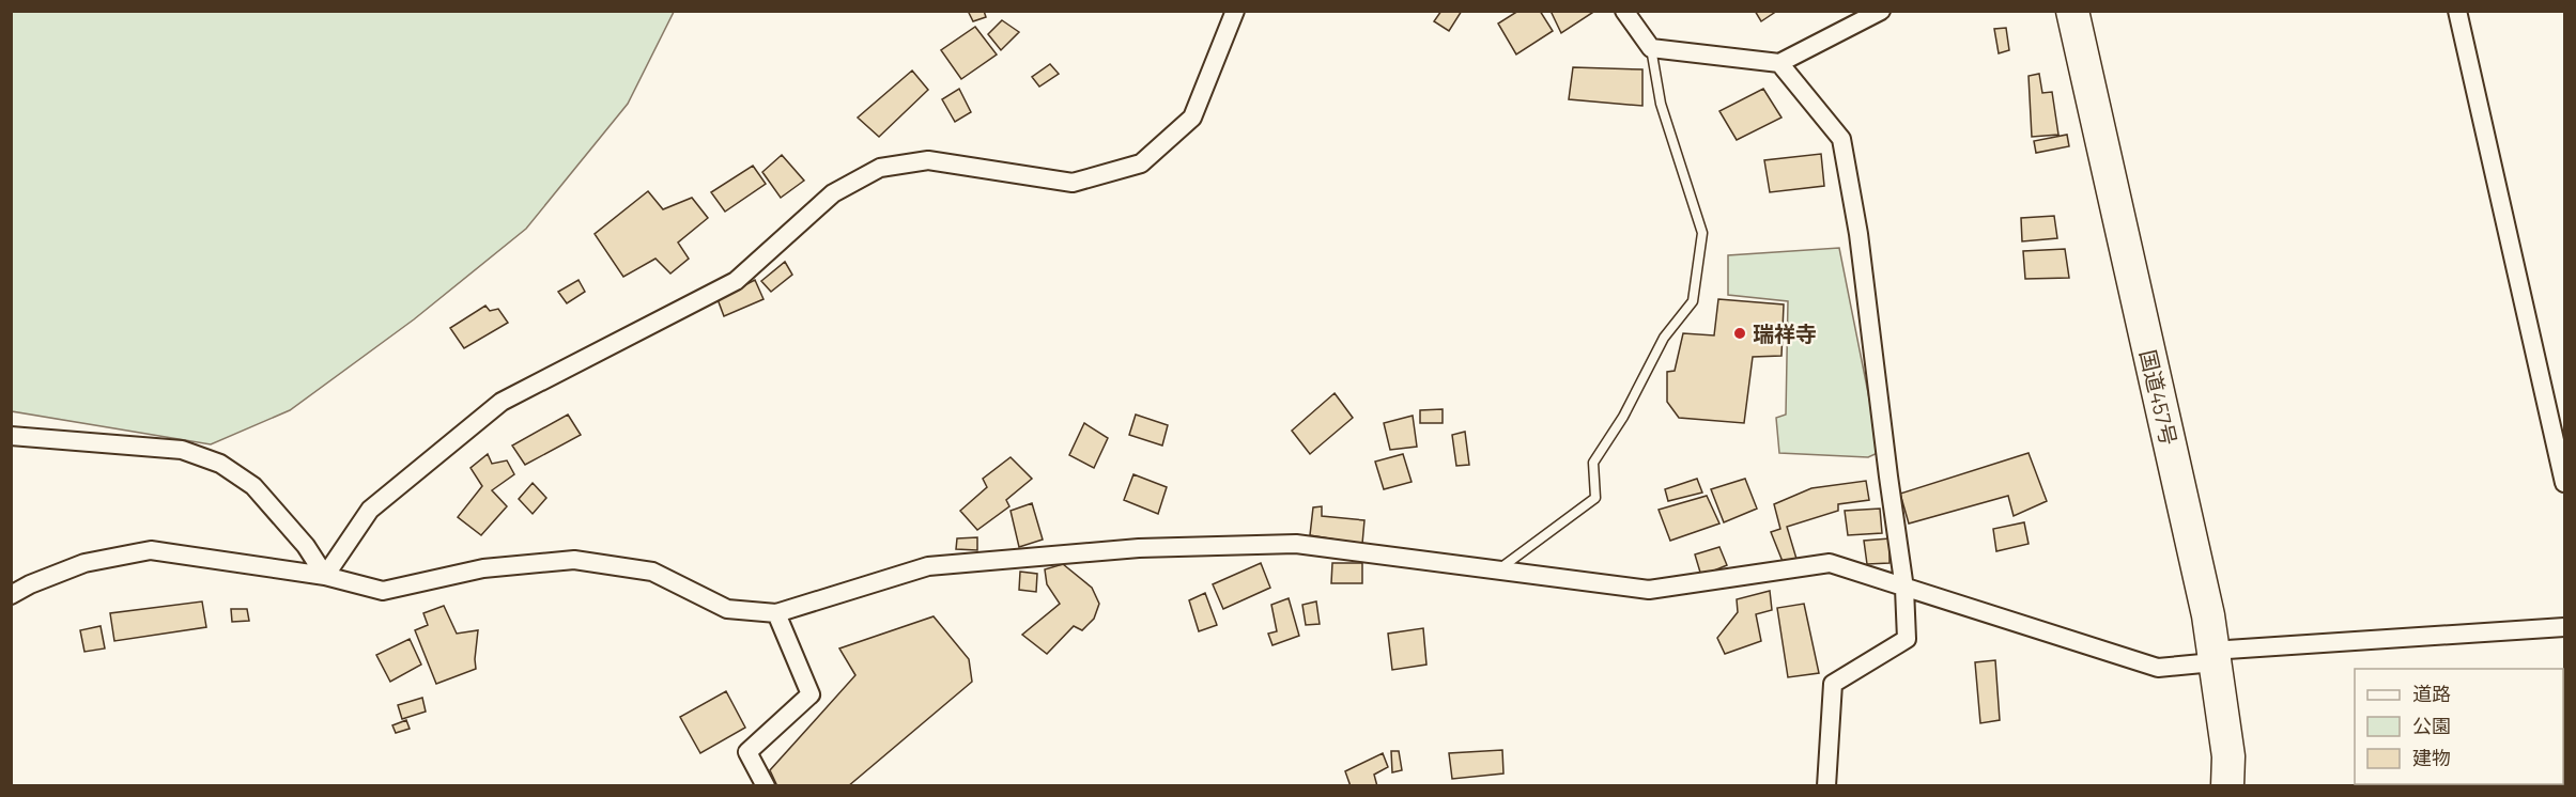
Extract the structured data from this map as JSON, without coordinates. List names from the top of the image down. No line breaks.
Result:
{"streets":{"highway":["国道457号"]},"places":["瑞祥寺"],"legend":["道路","公園","建物"]}
